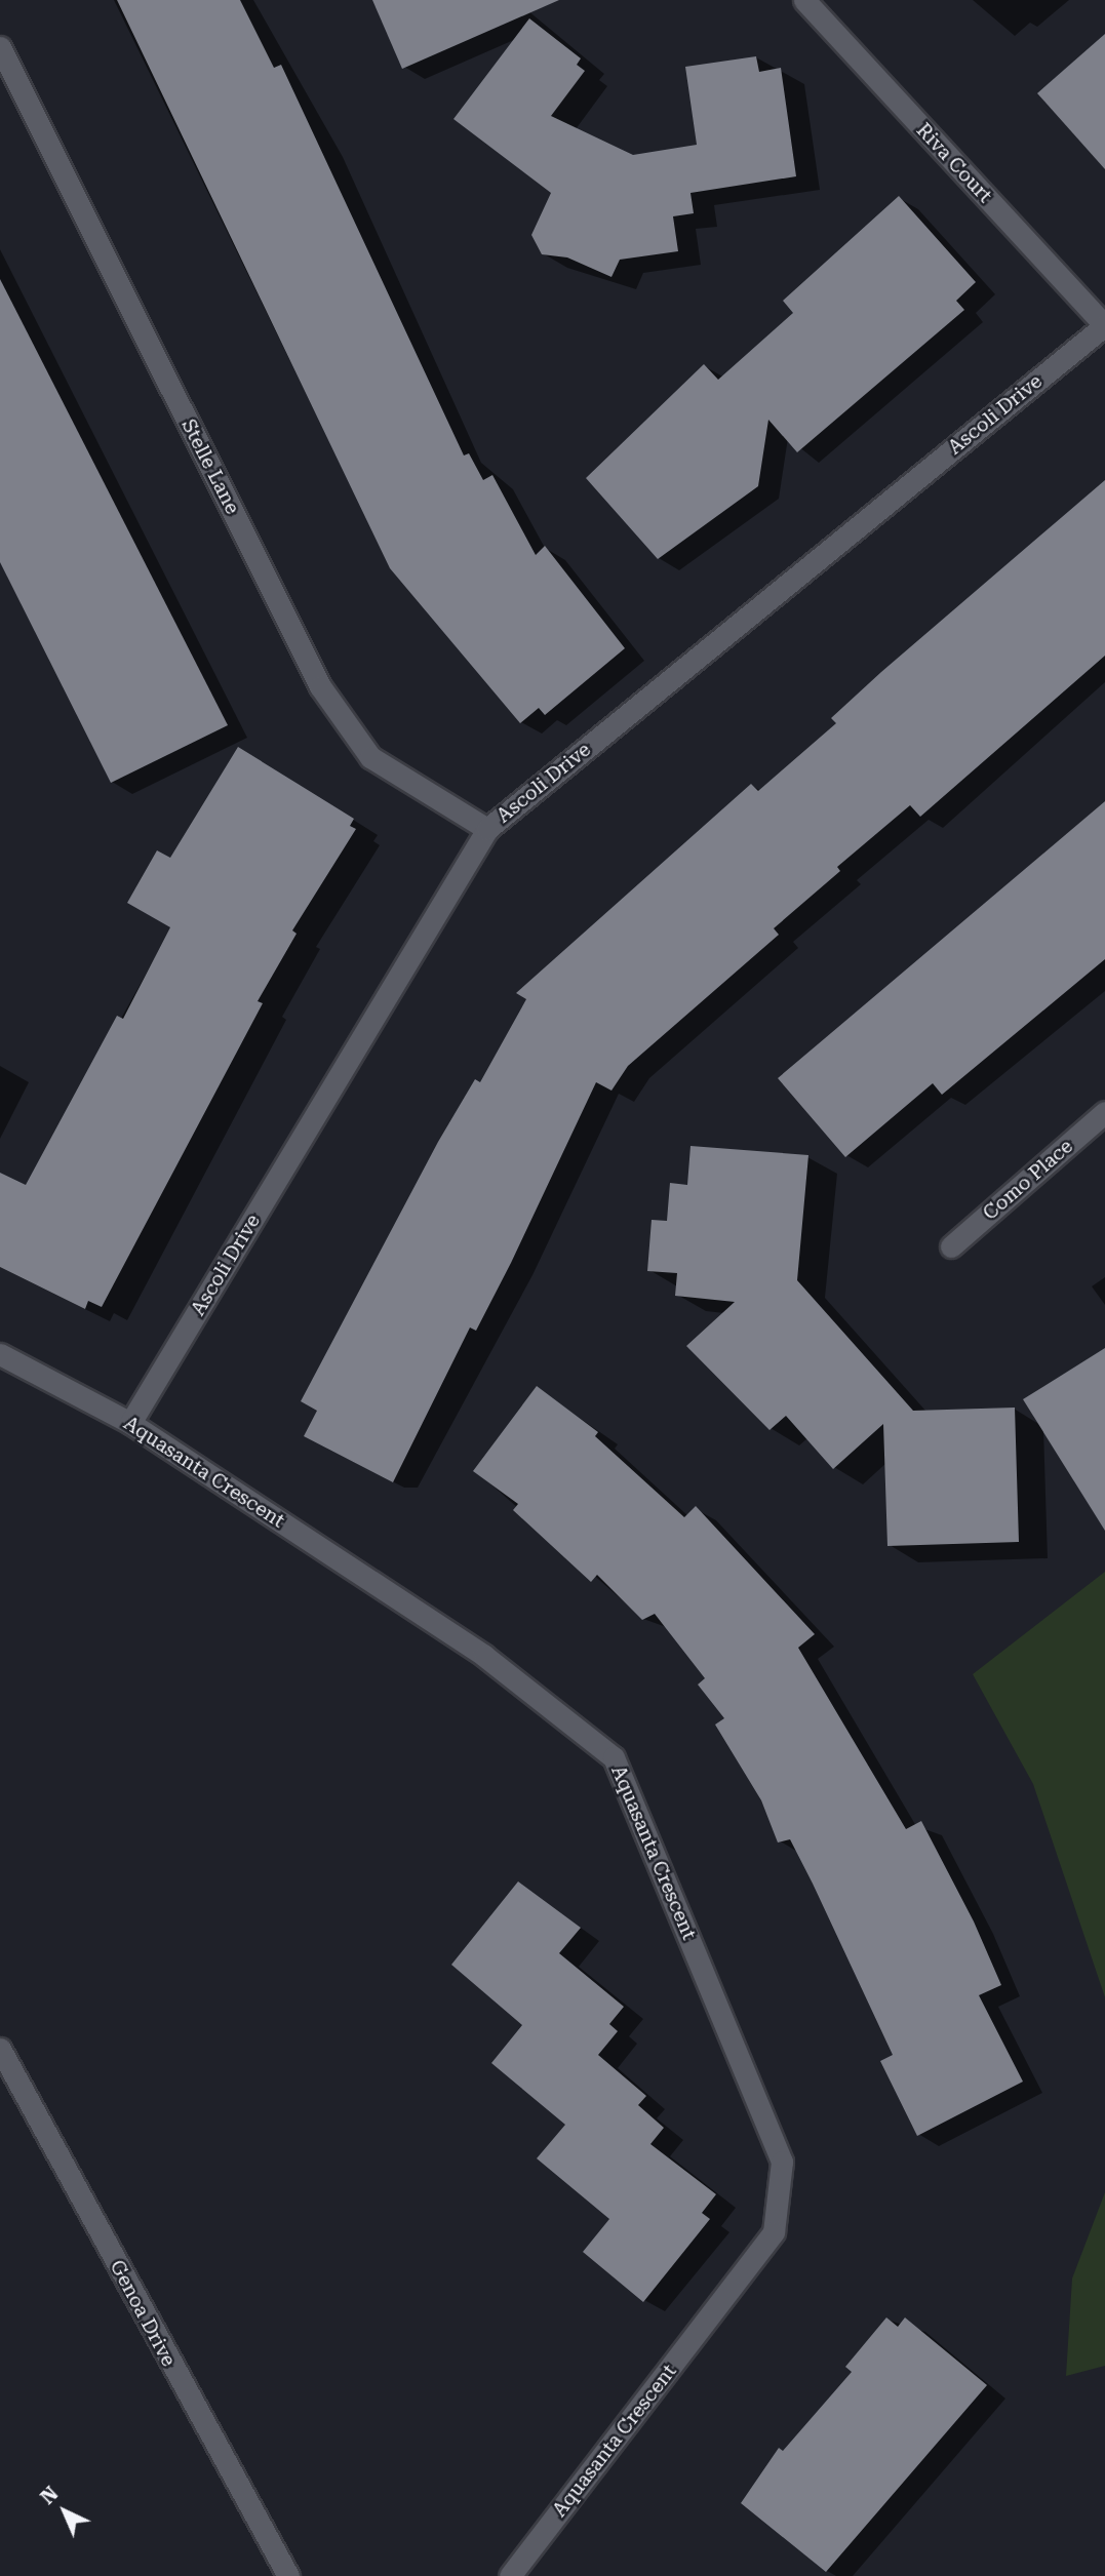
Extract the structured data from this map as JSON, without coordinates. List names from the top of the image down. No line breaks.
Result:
{"streets":{"street":["Riva Court","Ascoli Drive","Stelle Lane","Como Place","Aquasanta Crescent","Genoa Drive"]},"crossings":[["Riva Court","Ascoli Drive"],["Ascoli Drive","Stelle Lane"],["Ascoli Drive","Aquasanta Crescent"]],"north":"top left"}
